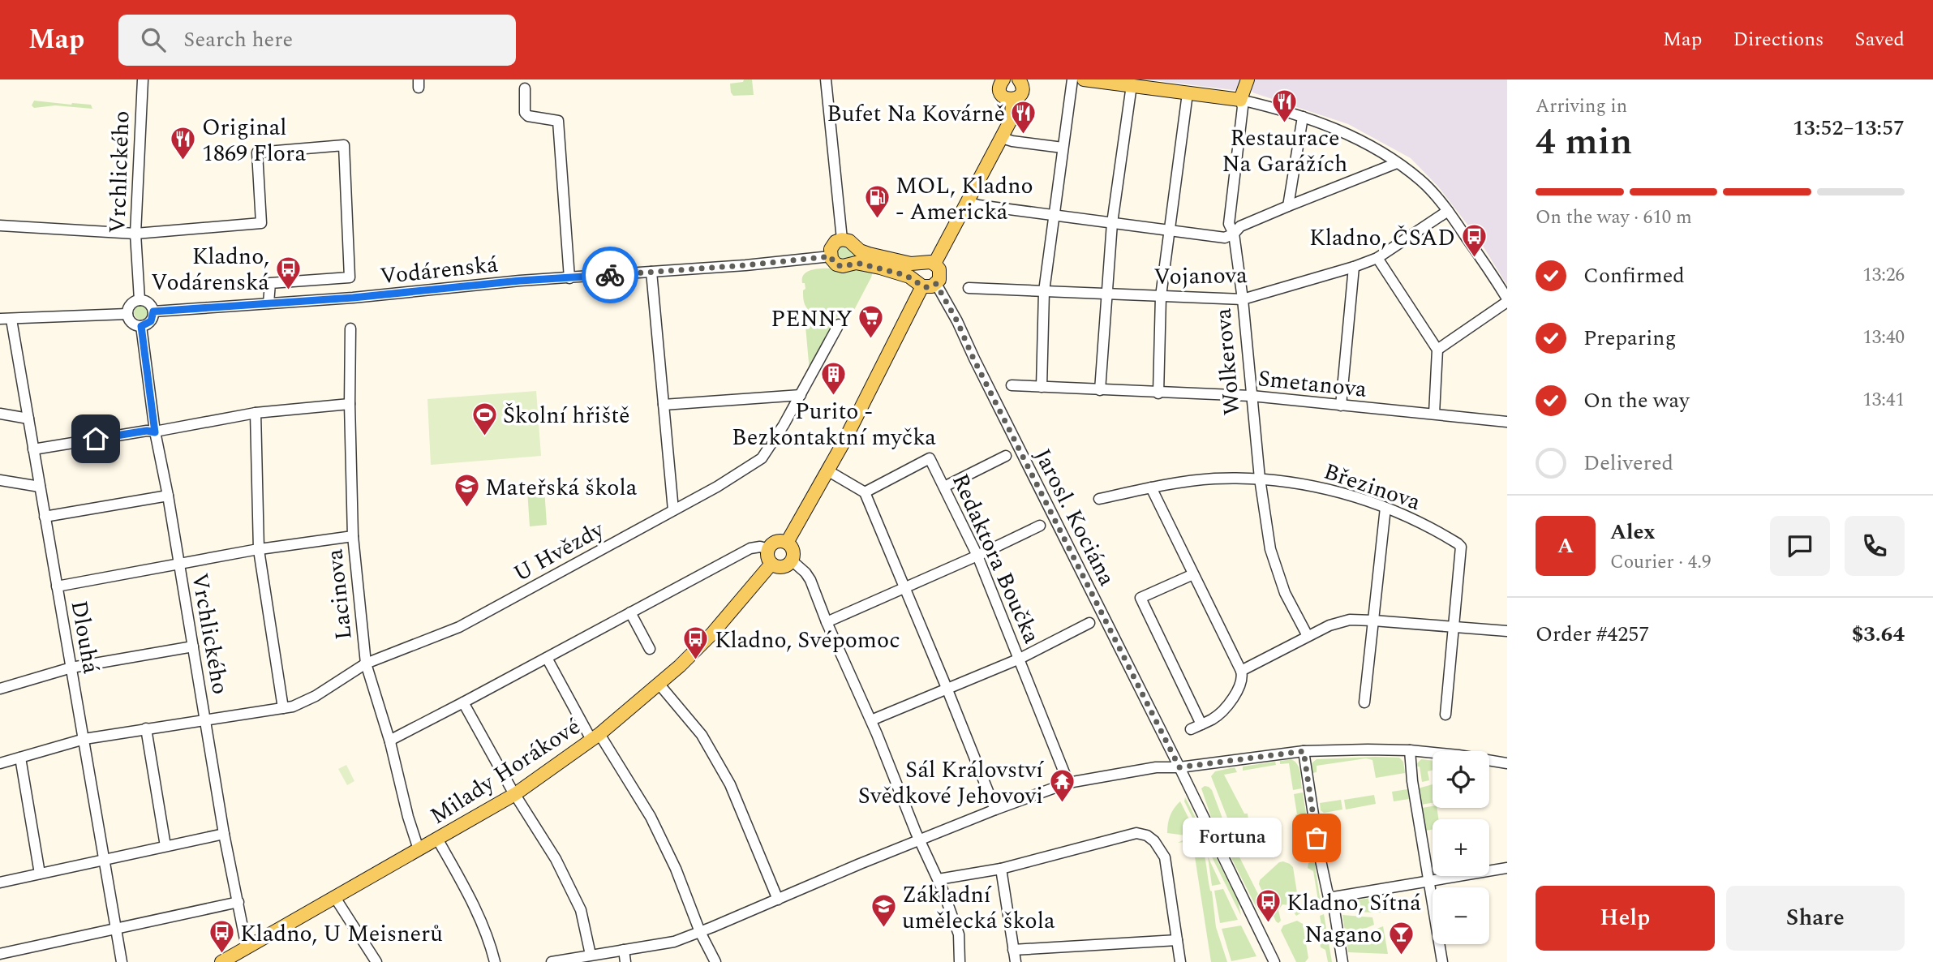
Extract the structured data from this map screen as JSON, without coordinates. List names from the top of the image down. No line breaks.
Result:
{"streets":{"main road":["Wolkerova","Milady Horákové"],"street":["Vrchlického","Vodárenská","Vojanova","Smetanova","Březinova","Jarosl. Kociána","U Hvězdy","Redaktora Boučka","Lacinova","Dlouhá"]},"crossings":[["Vrchlického","Vodárenská"],["Vrchlického","U Hvězdy"],["Vrchlického","Milady Horákové"],["Vojanova","Wolkerova"],["Wolkerova","Smetanova"],["Wolkerova","Březinova"],["U Hvězdy","Lacinova"],["U Hvězdy","Dlouhá"],["Lacinova","Milady Horákové"]],"places":{"restaurant":["Restaurace Na Garážích","Bufet Na Kovárně","Original 1869 Flora"],"fuel station":["MOL, Kladno - Americká"],"bus stop":["Kladno, ČSAD","Kladno, Vodárenská","Kladno, Svépomoc","Kladno, Sítná","Kladno, U Meisnerů"],"supermarket":["PENNY"],"building":["Purito - Bezkontaktní myčka"],"sports":["Školní hřiště"],"school or university":["Mateřská škola","Základní umělecká škola"],"temple":["Sál Království Svědkové Jehovovi"],"other":["Fortuna"],"bar":["Nagano"]},"page":{"header":"Map","search":"Search here","nav":["Map","Directions","Saved"],"heading":["4 min","Arriving in","13:52–13:57"],"panel":["Alex","Courier · 4.9","Order #4257","$3.64"],"bar":"On the way · 610 m","list":[["Confirmed","13:26"],["Preparing","13:40"],["On the way","13:41"],"Delivered"],"round":"A","map_buttons":["+","−"],"bubble":"Fortuna","buttons":["Help","Share"]}}
